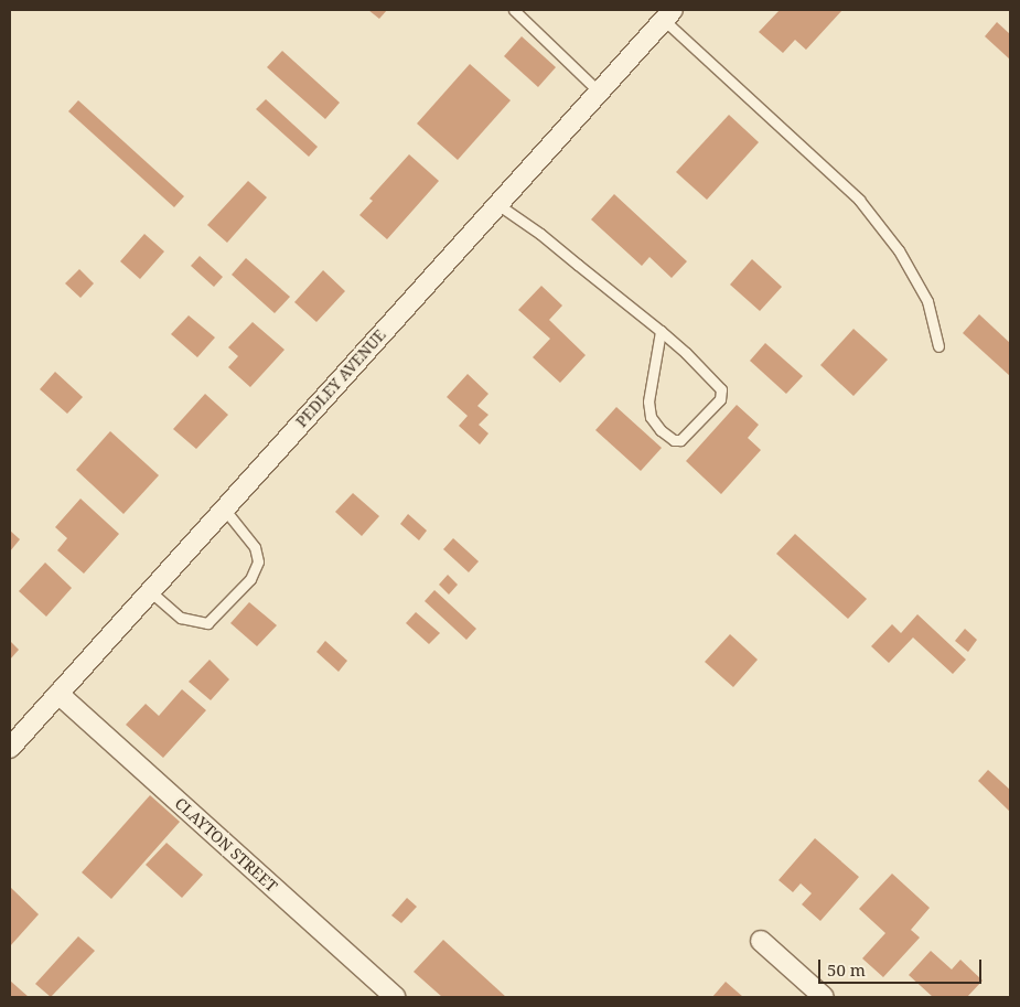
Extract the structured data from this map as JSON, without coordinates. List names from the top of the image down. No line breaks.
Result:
{"streets":{"street":["PEDLEY AVENUE","CLAYTON STREET"]},"crossings":[["PEDLEY AVENUE","CLAYTON STREET"]],"scale_bar":"50 m"}
